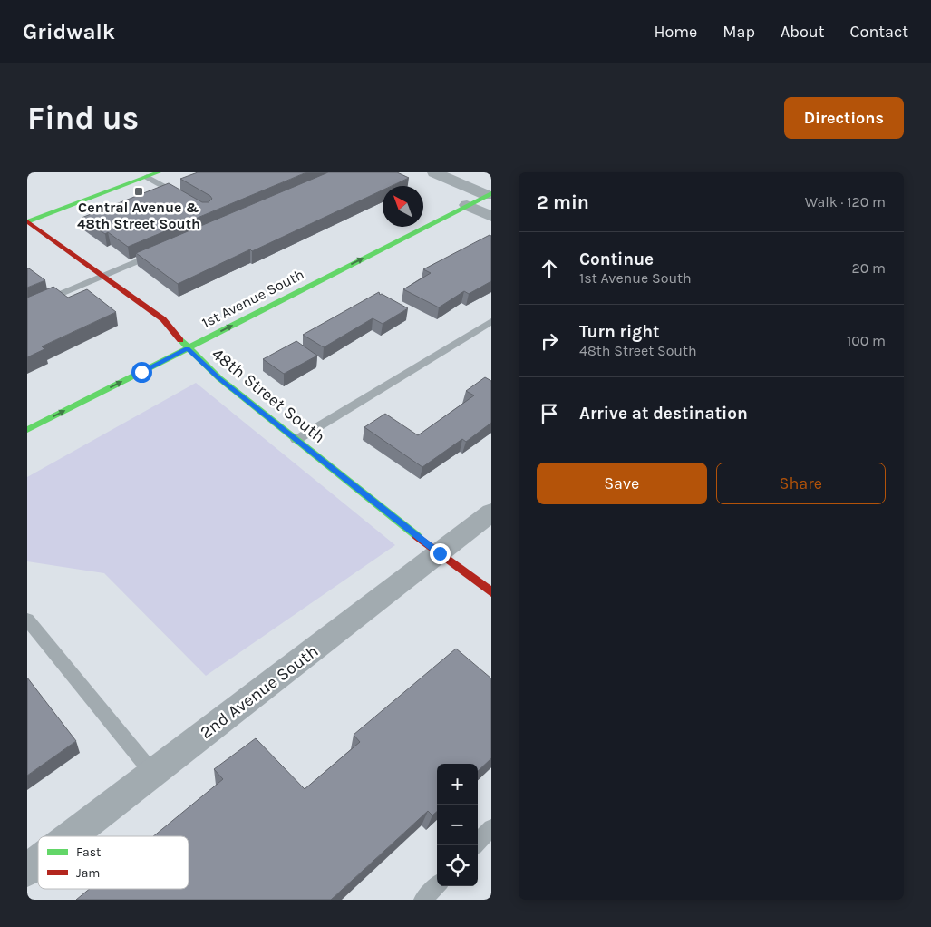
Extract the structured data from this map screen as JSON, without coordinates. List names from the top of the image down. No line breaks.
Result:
{"streets":{"main road":["1st Avenue South","48th Street South"],"street":["2nd Avenue South"]},"crossings":[["1st Avenue South","48th Street South"],["48th Street South","2nd Avenue South"]],"one_way":["1st Avenue South"],"places":{"transit":["Central Avenue & 48th Street South"]},"legend":["Fast","Jam"],"north":"top left","page":{"header":"Gridwalk","nav":["Home","Map","About","Contact"],"buttons":["Directions",["Save","Share"]],"title":"Find us","heading":["2 min","Walk · 120 m"],"list":[["Continue","1st Avenue South","20 m"],["Turn right","48th Street South","100 m"],"Arrive at destination"],"map_buttons":["+","−"]}}
